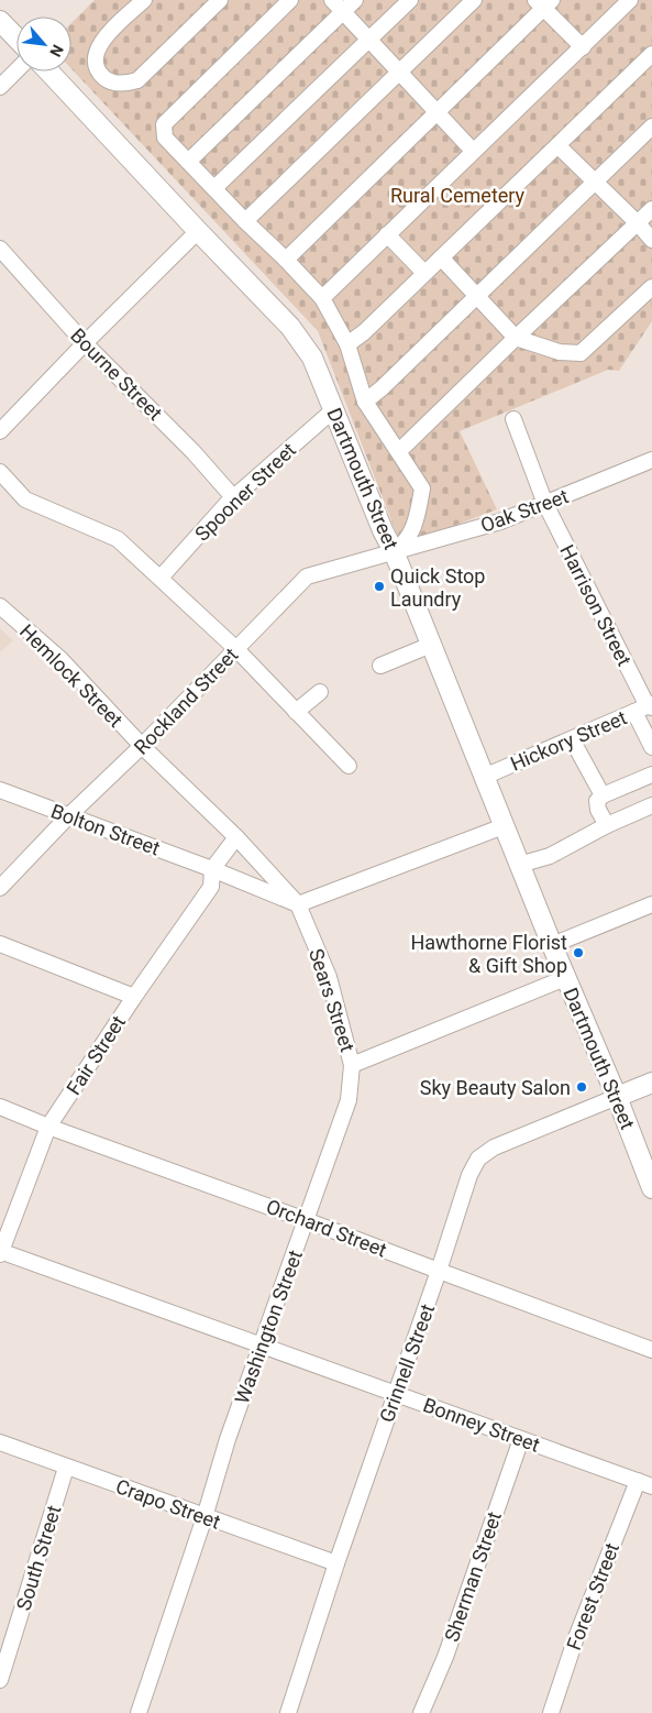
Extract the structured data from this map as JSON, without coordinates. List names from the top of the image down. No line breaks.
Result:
{"streets":{"main road":["Dartmouth Street"],"street":["Bourne Street","Spooner Street","Oak Street","Harrison Street","Hemlock Street","Rockland Street","Hickory Street","Bolton Street","Sears Street","Fair Street","Orchard Street","Washington Street","Grinnell Street","Bonney Street","Crapo Street","South Street","Sherman Street","Forest Street"]},"crossings":[["Bourne Street","Spooner Street"],["Dartmouth Street","Spooner Street"],["Dartmouth Street","Oak Street"],["Dartmouth Street","Rockland Street"],["Dartmouth Street","Hickory Street"],["Dartmouth Street","Grinnell Street"],["Oak Street","Harrison Street"],["Oak Street","Rockland Street"],["Harrison Street","Hickory Street"],["Hemlock Street","Rockland Street"],["Hemlock Street","Fair Street"],["Rockland Street","Bolton Street"],["Bolton Street","Fair Street"],["Sears Street","Washington Street"],["Fair Street","Orchard Street"],["Fair Street","Bonney Street"],["Orchard Street","Washington Street"],["Orchard Street","Grinnell Street"],["Washington Street","Bonney Street"],["Washington Street","Crapo Street"],["Grinnell Street","Bonney Street"],["Grinnell Street","Crapo Street"],["Bonney Street","Sherman Street"],["Bonney Street","Forest Street"],["Crapo Street","South Street"]],"parks":["Rural Cemetery"],"places":["Quick Stop Laundry","Hawthorne Florist & Gift Shop","Sky Beauty Salon"],"north":"bottom right"}
